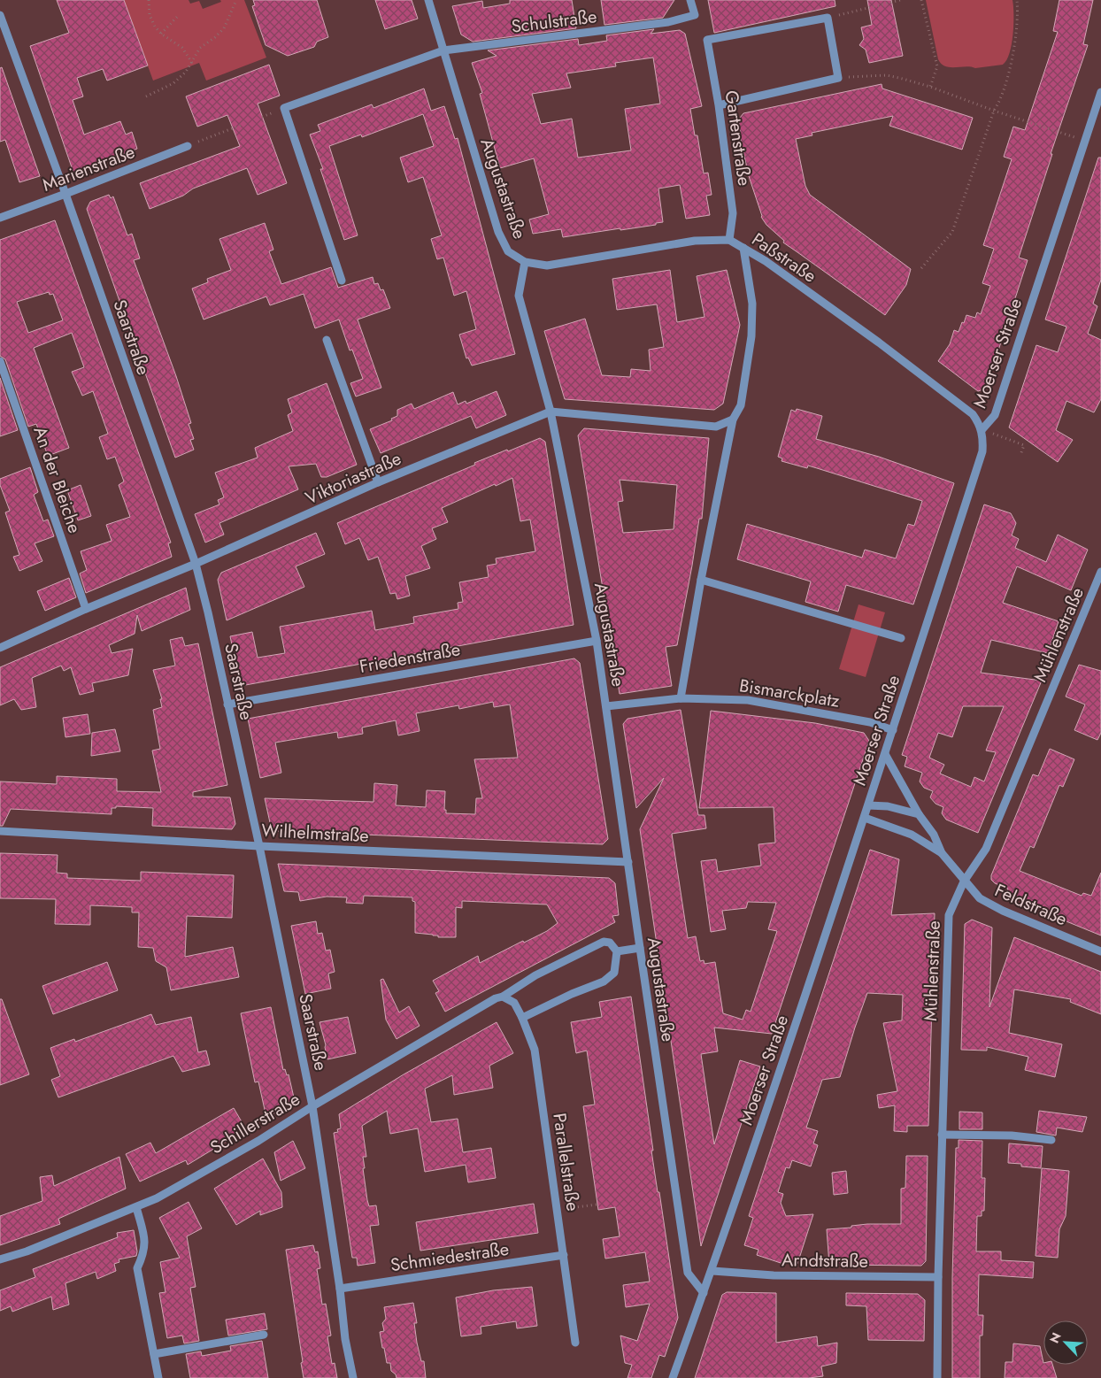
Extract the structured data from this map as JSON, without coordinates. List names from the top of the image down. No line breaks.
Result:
{"streets":{"street":["Schulstraße","Gartenstraße","Marienstraße","Augustastraße","Paßstraße","Saarstraße","Moerser Straße","Viktoriastraße","An der Bleiche","Mühlenstraße","Friedenstraße","Bismarckplatz","Wilhelmstraße","Feldstraße","Schillerstraße","Parallelstraße","Schmiedestraße","Arndtstraße"]},"crossings":[["Schulstraße","Augustastraße"],["Gartenstraße","Paßstraße"],["Marienstraße","Saarstraße"],["Augustastraße","Paßstraße"],["Augustastraße","Moerser Straße"],["Augustastraße","Viktoriastraße"],["Augustastraße","Friedenstraße"],["Augustastraße","Bismarckplatz"],["Augustastraße","Wilhelmstraße"],["Paßstraße","Moerser Straße"],["Saarstraße","Viktoriastraße"],["Saarstraße","Friedenstraße"],["Saarstraße","Wilhelmstraße"],["Saarstraße","Schillerstraße"],["Saarstraße","Schmiedestraße"],["Moerser Straße","Bismarckplatz"],["Moerser Straße","Feldstraße"],["Moerser Straße","Arndtstraße"],["Viktoriastraße","An der Bleiche"],["Mühlenstraße","Feldstraße"],["Mühlenstraße","Arndtstraße"],["Schillerstraße","Parallelstraße"],["Parallelstraße","Schmiedestraße"]],"north":"top left"}
